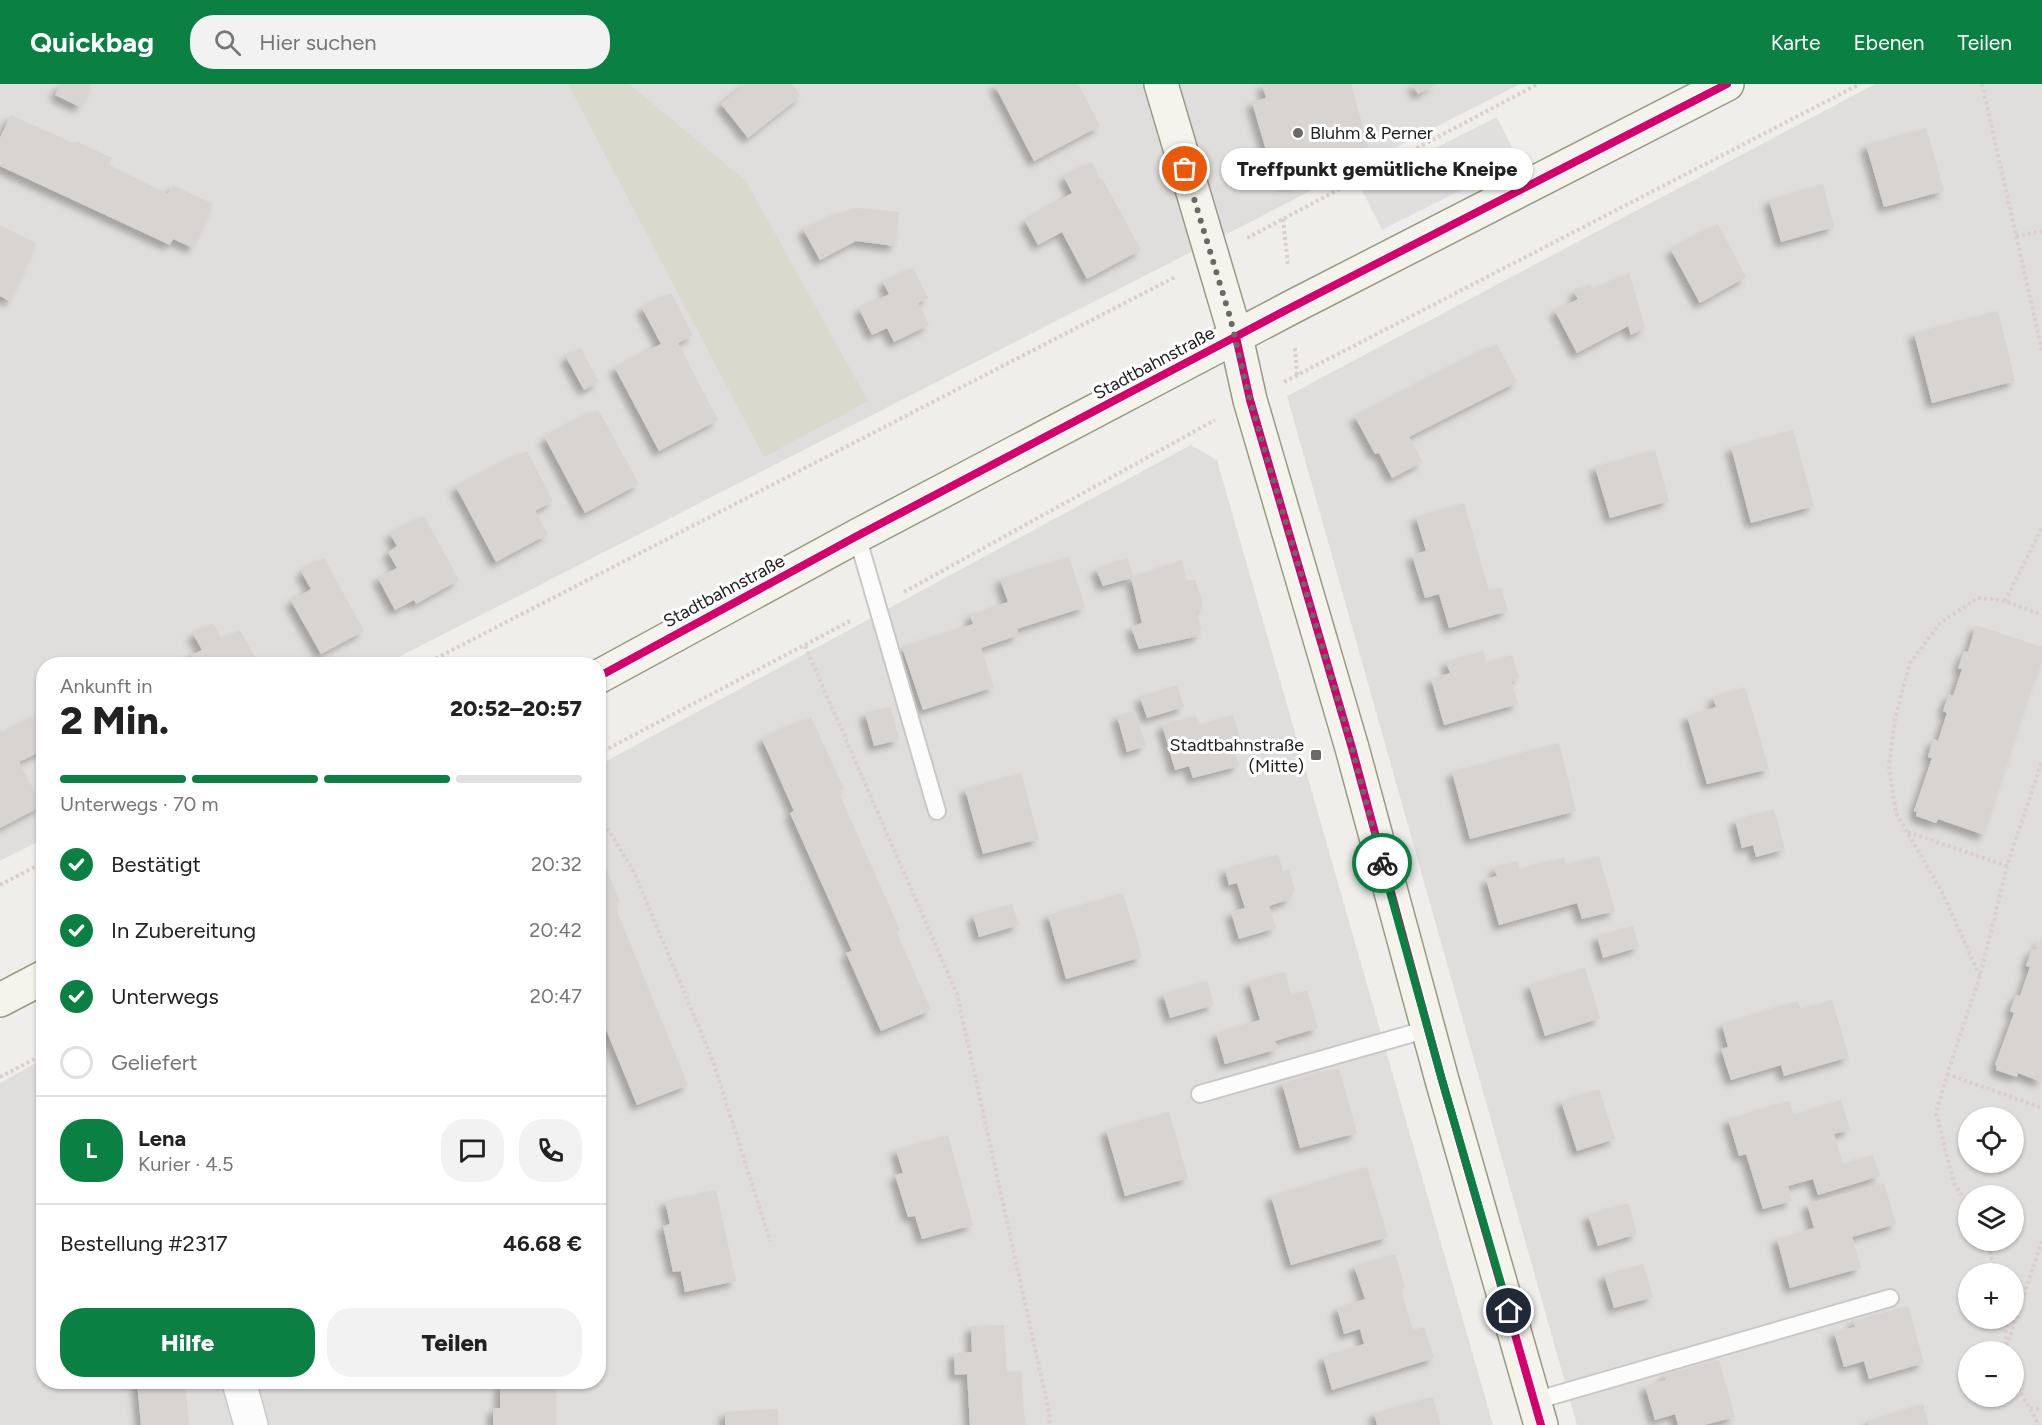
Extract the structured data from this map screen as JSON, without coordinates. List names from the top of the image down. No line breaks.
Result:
{"streets":{"street":["Stadtbahnstraße"]},"places":{"other":["Bluhm & Perner","Treffpunkt gemütliche Kneipe"],"transit":["Stadtbahnstraße (Mitte)"]},"page":{"header":"Quickbag","search":"Hier suchen","nav":["Karte","Ebenen","Teilen"],"bubble":"Treffpunkt gemütliche Kneipe","heading":["2 Min.","Ankunft in","20:52–20:57"],"panel":["Lena","Kurier · 4.5","Bestellung #2317","46.68 €"],"bar":"Unterwegs · 70 m","list":[["Bestätigt","20:32"],["In Zubereitung","20:42"],["Unterwegs","20:47"],"Geliefert"],"map_buttons":["+","−"],"round":"L","buttons":["Hilfe","Teilen"]}}
